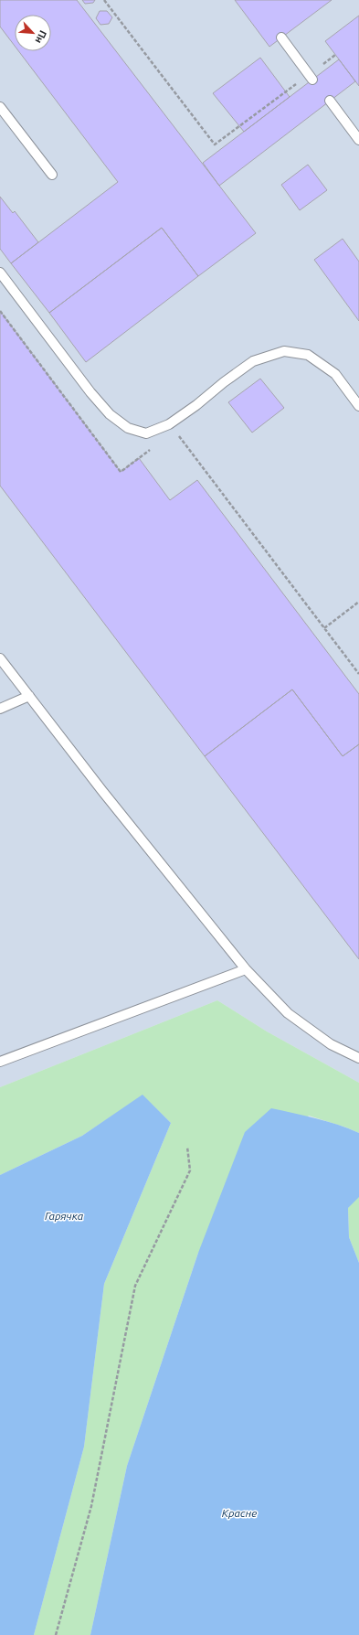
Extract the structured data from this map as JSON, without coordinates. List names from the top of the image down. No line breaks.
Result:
{"water":["Гарячка","Красне"],"north":"bottom right"}
